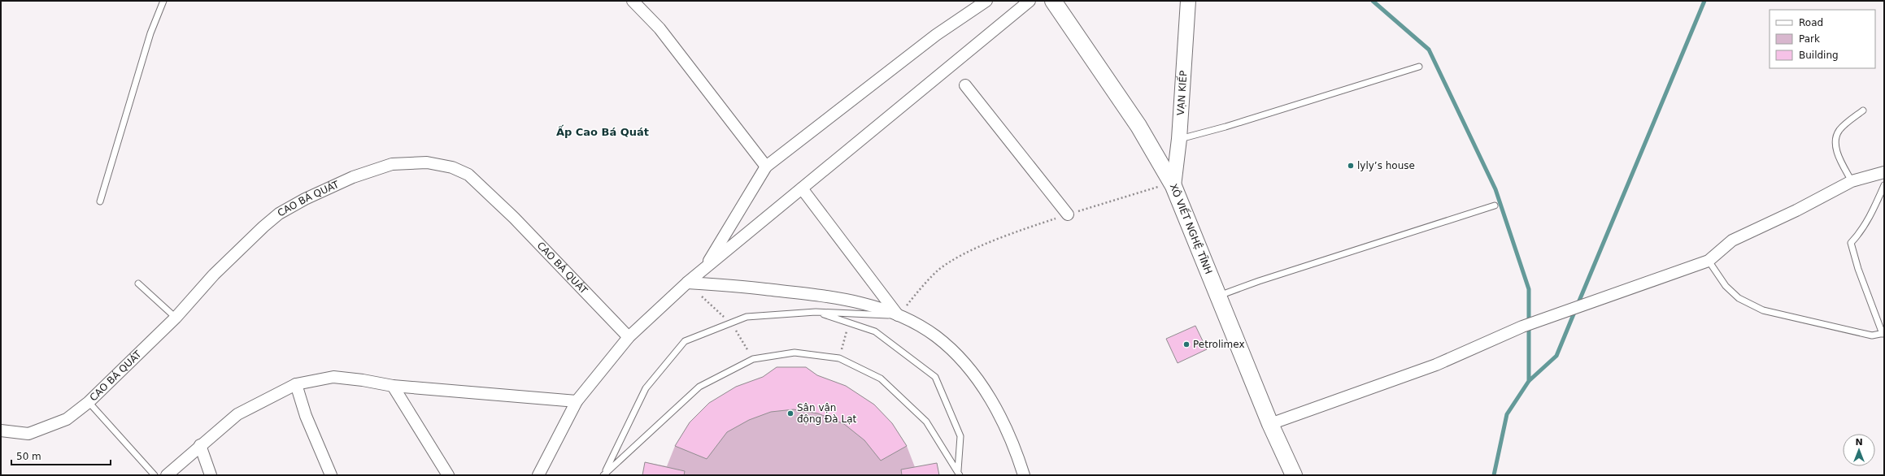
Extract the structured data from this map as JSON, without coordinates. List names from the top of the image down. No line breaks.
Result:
{"streets":{"main road":["XÔ VIẾT NGHỆ TĨNH"],"street":["VẠN KIẾP","CAO BÁ QUÁT"]},"crossings":[["VẠN KIẾP","XÔ VIẾT NGHỆ TĨNH"]],"districts":["Ấp Cao Bá Quát"],"places":["lyly’s house","Petrolimex","Sân vận động Đà Lạt"],"legend":["Road","Park","Building"],"scale_bar":"50 m","north":"top"}
